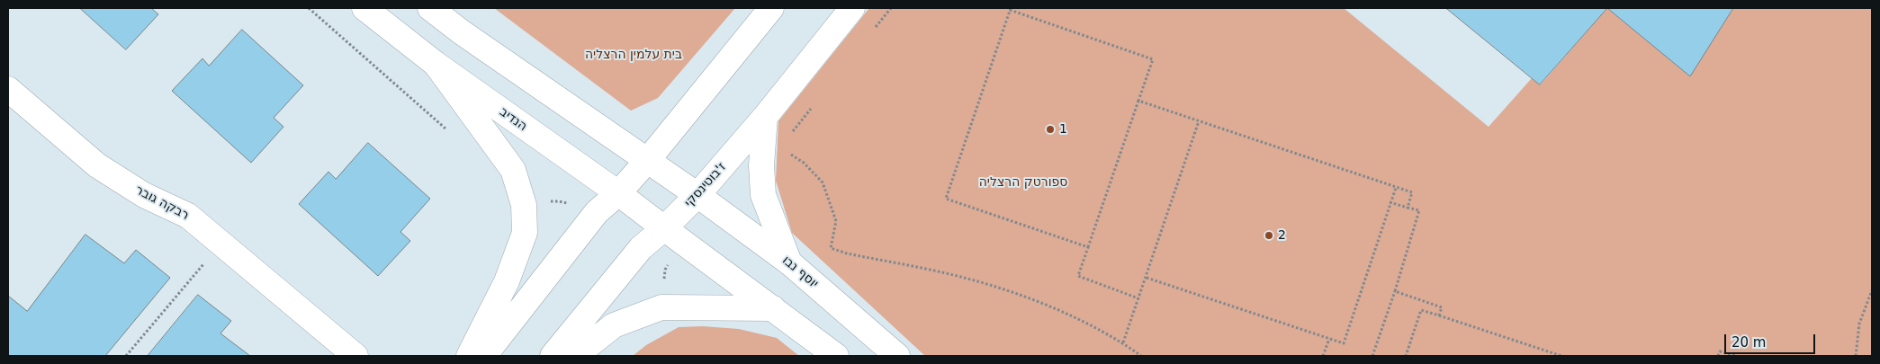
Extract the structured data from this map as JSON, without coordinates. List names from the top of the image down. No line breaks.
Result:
{"streets":{"street":["הנדיב","ז'בוטינסקי","רבקה גובר","יוסף נבו"]},"crossings":[["הנדיב","ז'בוטינסקי"],["ז'בוטינסקי","יוסף נבו"]],"parks":["בית עלמין הרצליה","ספורטק הרצליה"],"places":["1","2"],"scale_bar":"20 m"}
